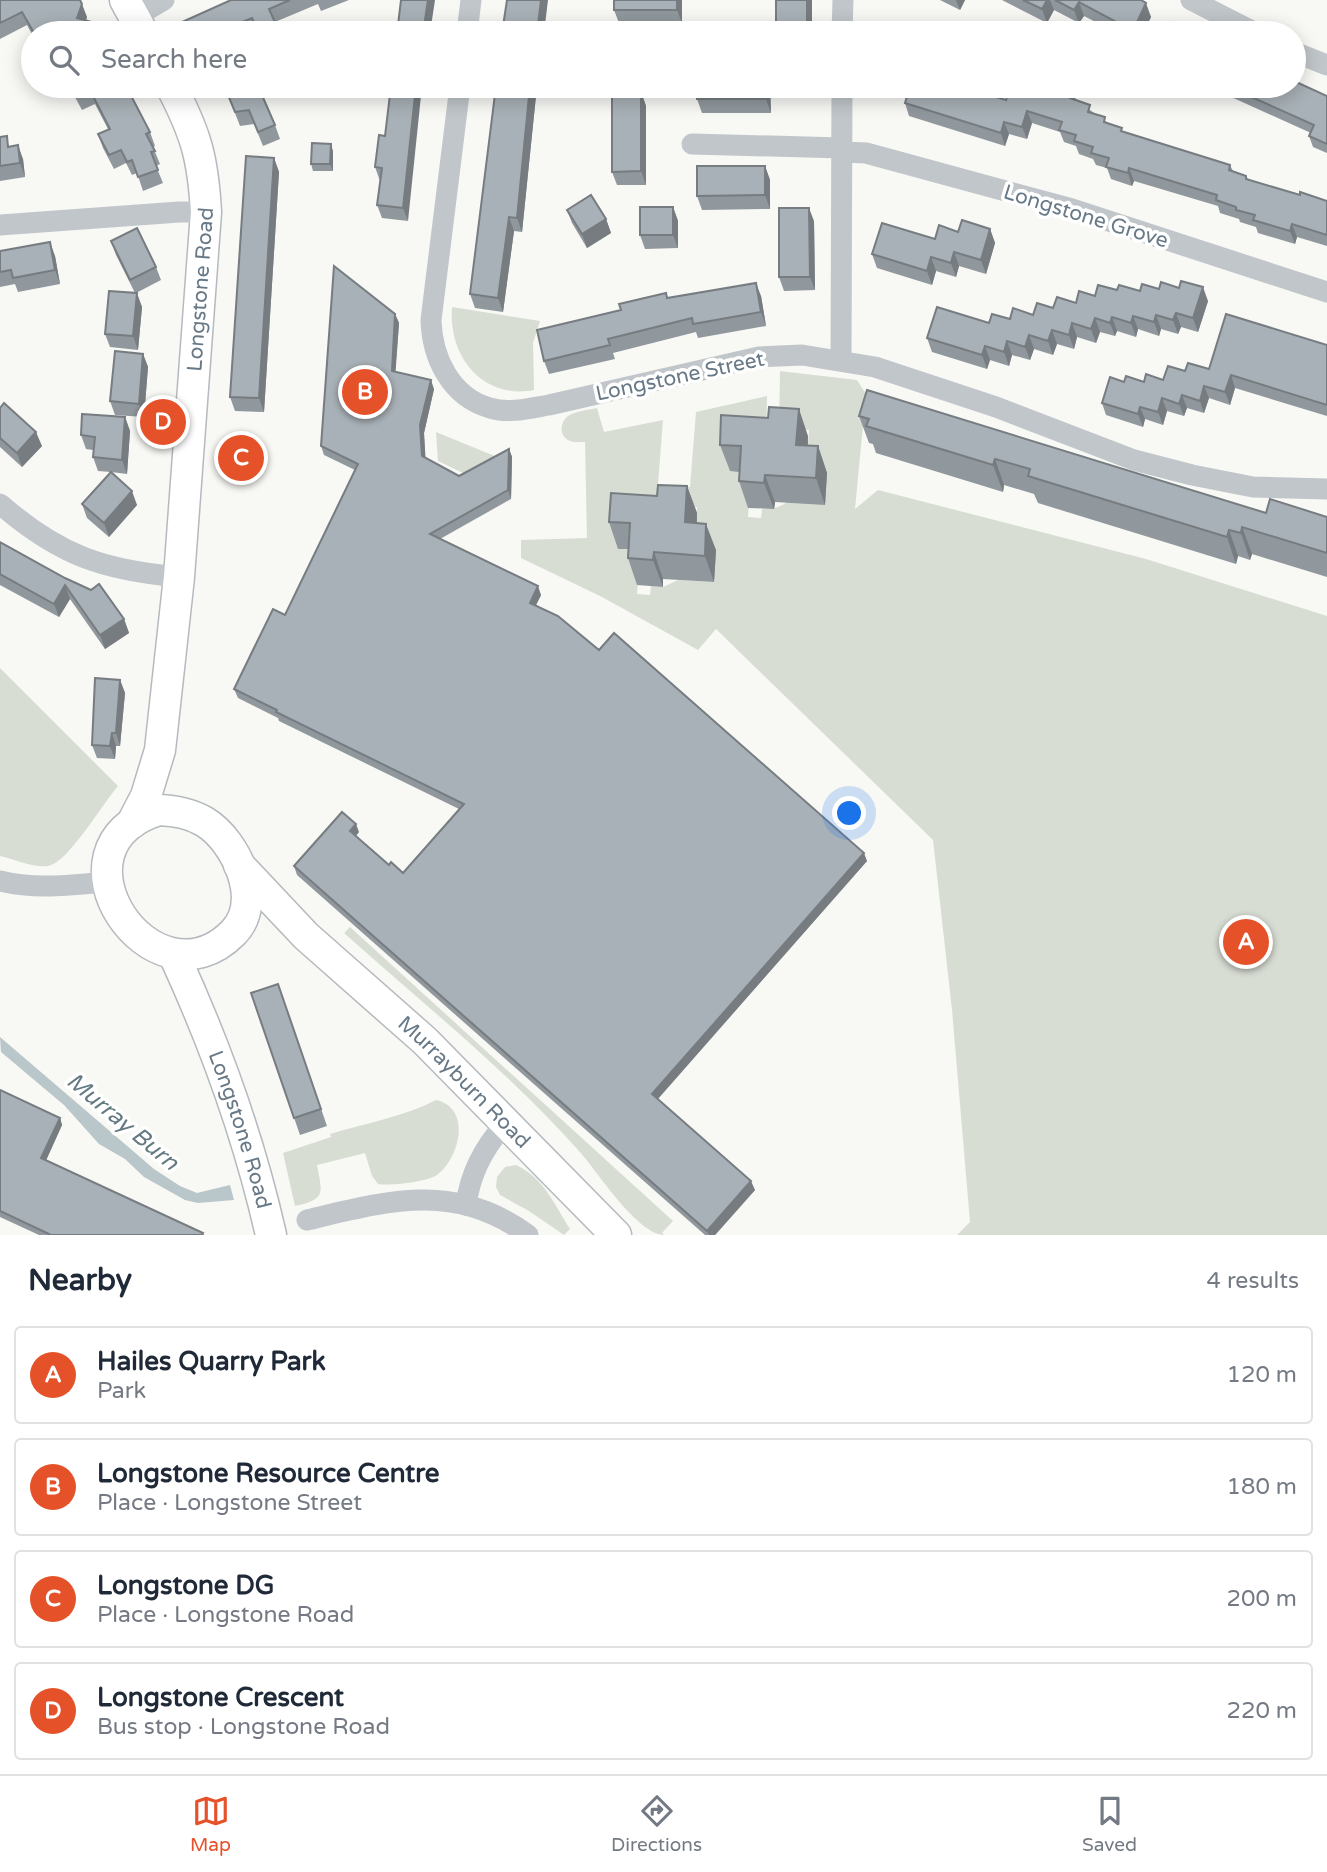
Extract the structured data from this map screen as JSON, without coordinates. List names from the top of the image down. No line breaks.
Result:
{"streets":{"street":["Longstone Grove","Longstone Road","Longstone Street","Murrayburn Road"]},"crossings":[["Longstone Road","Murrayburn Road"]],"water":["Murray Burn"],"page":{"search":"Search here","pins":["B","D","C","A"],"heading":["Nearby","4 results"],"list":[{"mark":"A","name":"Hailes Quarry Park","note":"Park","value":"120 m"},{"mark":"B","name":"Longstone Resource Centre","note":"Place · Longstone Street","value":"180 m"},{"mark":"C","name":"Longstone DG","note":"Place · Longstone Road","value":"200 m"},{"mark":"D","name":"Longstone Crescent","note":"Bus stop · Longstone Road","value":"220 m"}],"nav":["Map","Directions","Saved"]}}
